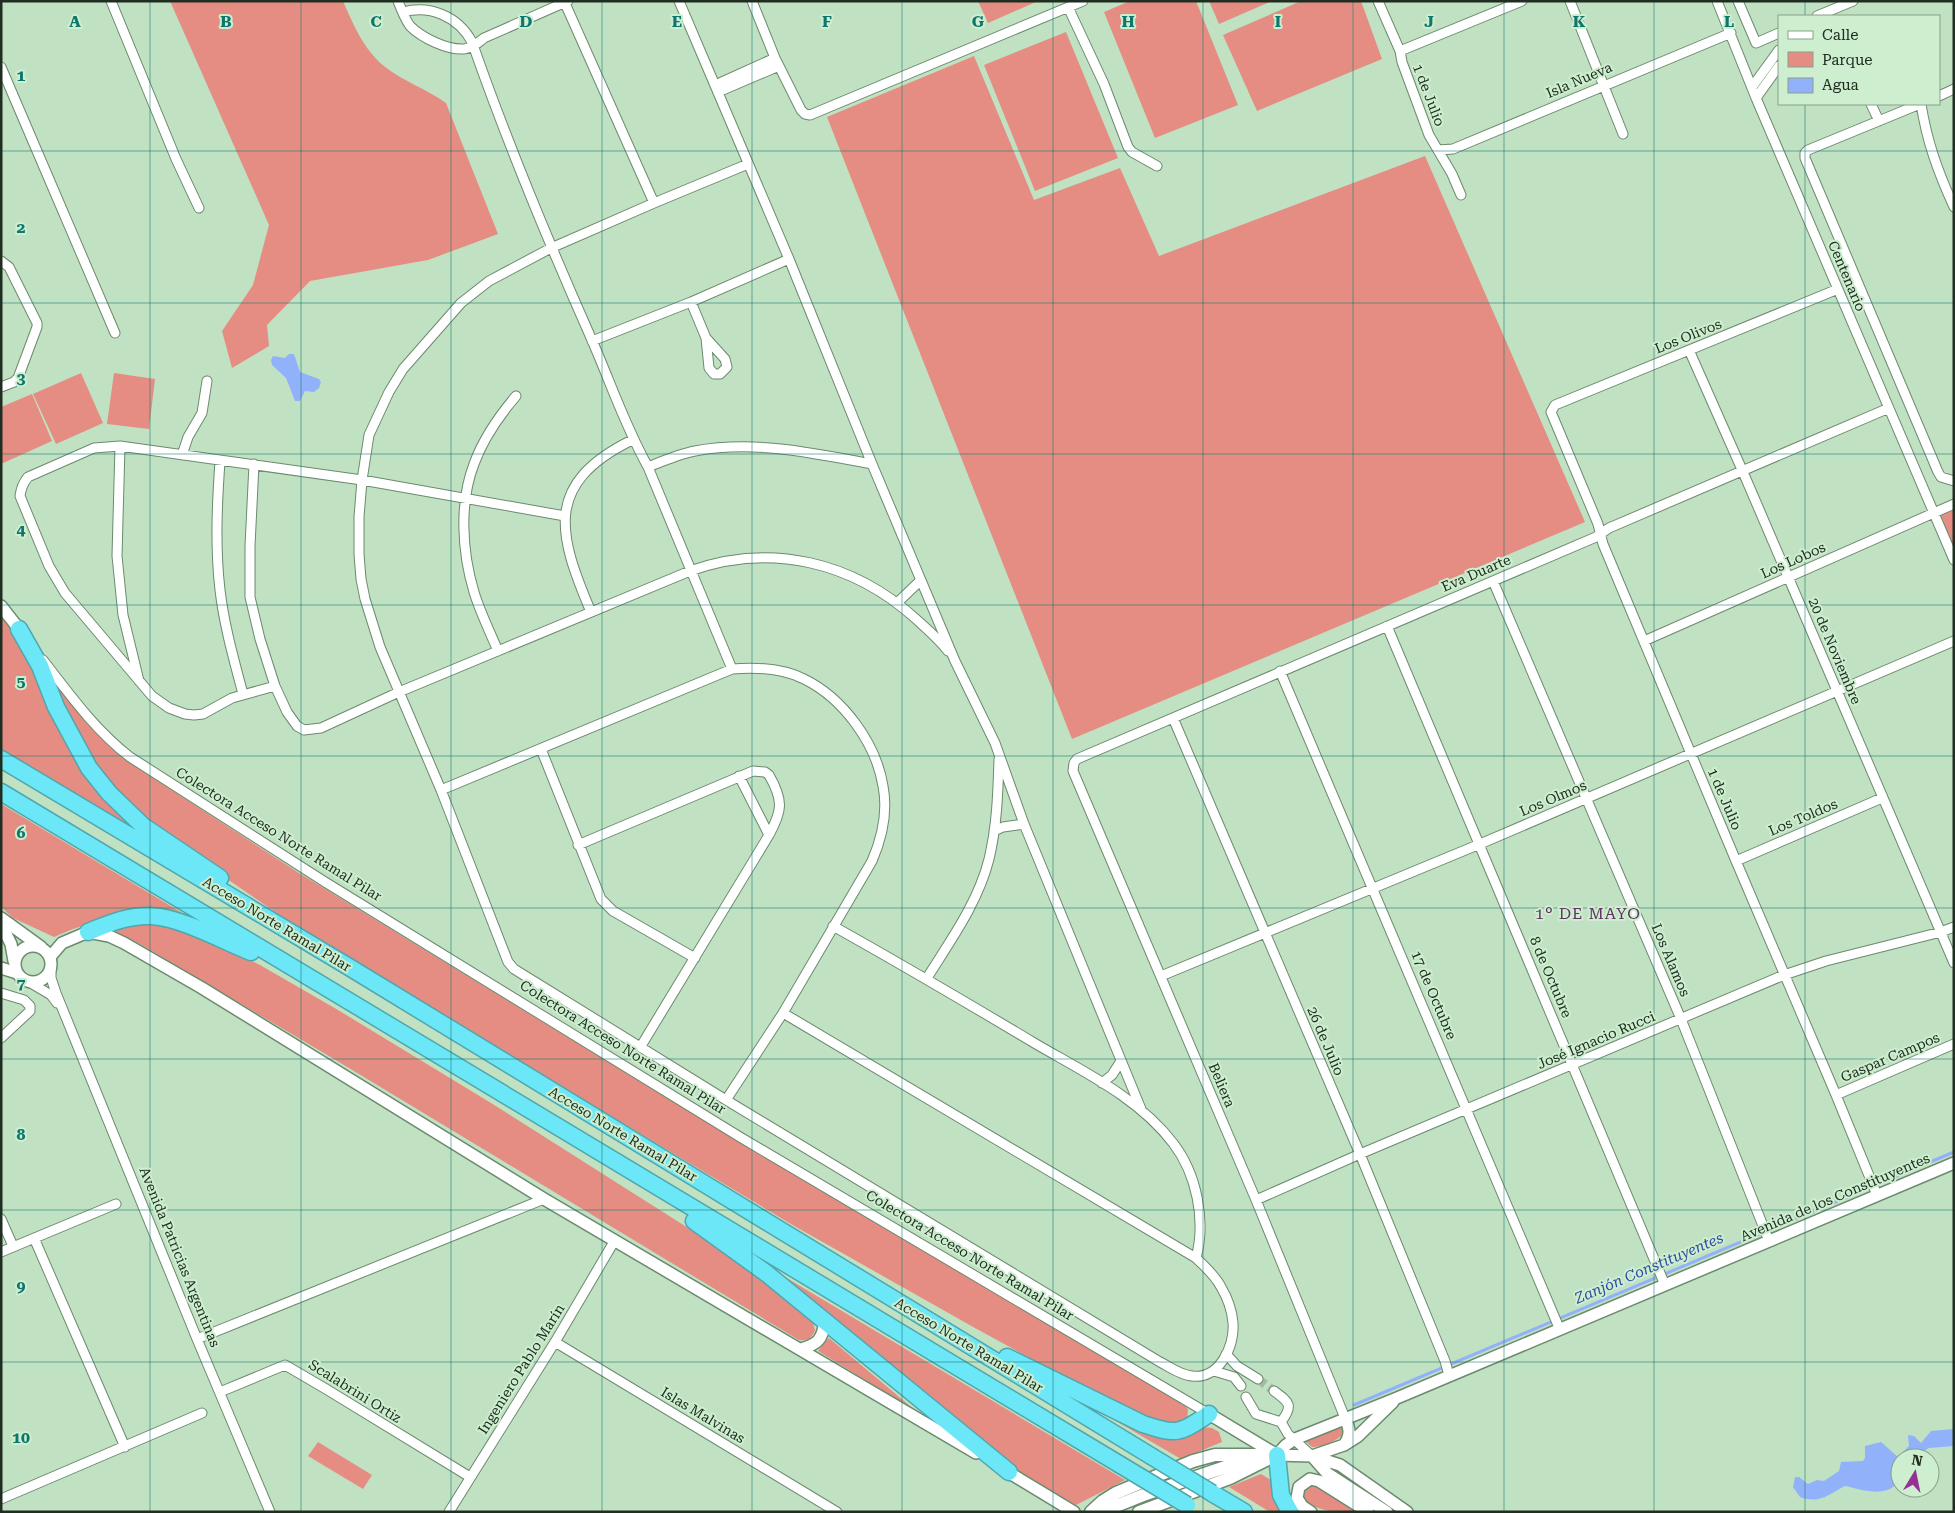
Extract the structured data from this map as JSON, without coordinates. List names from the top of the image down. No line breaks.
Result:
{"streets":{"highway":["Acceso Norte Ramal Pilar"],"main road":["Avenida de los Constituyentes"],"street":["Isla Nueva","1 de Julio","Centenario","Los Olivos","Los Lobos","Eva Duarte","20 de Noviembre","Los Olmos","Los Toldos","Colectora Acceso Norte Ramal Pilar","Los Alamos","8 de Octubre","17 de Octubre","José Ignacio Rucci","26 de Julio","Gaspar Campos","Beliera","Avenida Patricias Argentinas","Ingeniero Pablo Marín","Scalabrini Ortiz","Islas Malvinas"]},"crossings":[["Isla Nueva","1 de Julio"],["Isla Nueva","Centenario"],["1 de Julio","Los Olivos"],["1 de Julio","Los Lobos"],["1 de Julio","Eva Duarte"],["1 de Julio","Los Olmos"],["1 de Julio","Los Toldos"],["1 de Julio","José Ignacio Rucci"],["1 de Julio","Gaspar Campos"],["1 de Julio","Avenida de los Constituyentes"],["Centenario","Los Olivos"],["Centenario","Los Lobos"],["Centenario","Eva Duarte"],["Los Olivos","20 de Noviembre"],["Los Lobos","20 de Noviembre"],["Eva Duarte","20 de Noviembre"],["Eva Duarte","Los Alamos"],["Eva Duarte","8 de Octubre"],["Eva Duarte","17 de Octubre"],["Eva Duarte","26 de Julio"],["Eva Duarte","Beliera"],["20 de Noviembre","Los Olmos"],["20 de Noviembre","Los Toldos"],["20 de Noviembre","José Ignacio Rucci"],["Los Olmos","Los Alamos"],["Los Olmos","8 de Octubre"],["Los Olmos","17 de Octubre"],["Los Olmos","26 de Julio"],["Los Olmos","Beliera"],["Colectora Acceso Norte Ramal Pilar","Avenida de los Constituyentes"],["Los Alamos","José Ignacio Rucci"],["Los Alamos","Avenida de los Constituyentes"],["8 de Octubre","José Ignacio Rucci"],["8 de Octubre","Avenida de los Constituyentes"],["17 de Octubre","José Ignacio Rucci"],["17 de Octubre","Avenida de los Constituyentes"],["José Ignacio Rucci","26 de Julio"],["José Ignacio Rucci","Beliera"],["26 de Julio","Avenida de los Constituyentes"],["Beliera","Avenida de los Constituyentes"],["Avenida Patricias Argentinas","Scalabrini Ortiz"],["Ingeniero Pablo Marín","Scalabrini Ortiz"],["Ingeniero Pablo Marín","Islas Malvinas"]],"districts":["1° DE MAYO"],"water":["Zanjón Constituyentes"],"legend":["Calle","Parque","Agua"],"north":"top","grid":{"columns":["A","B","C","D","E","F","G","H","I","J","K","L"],"rows":["1","2","3","4","5","6","7","8","9","10"]}}
